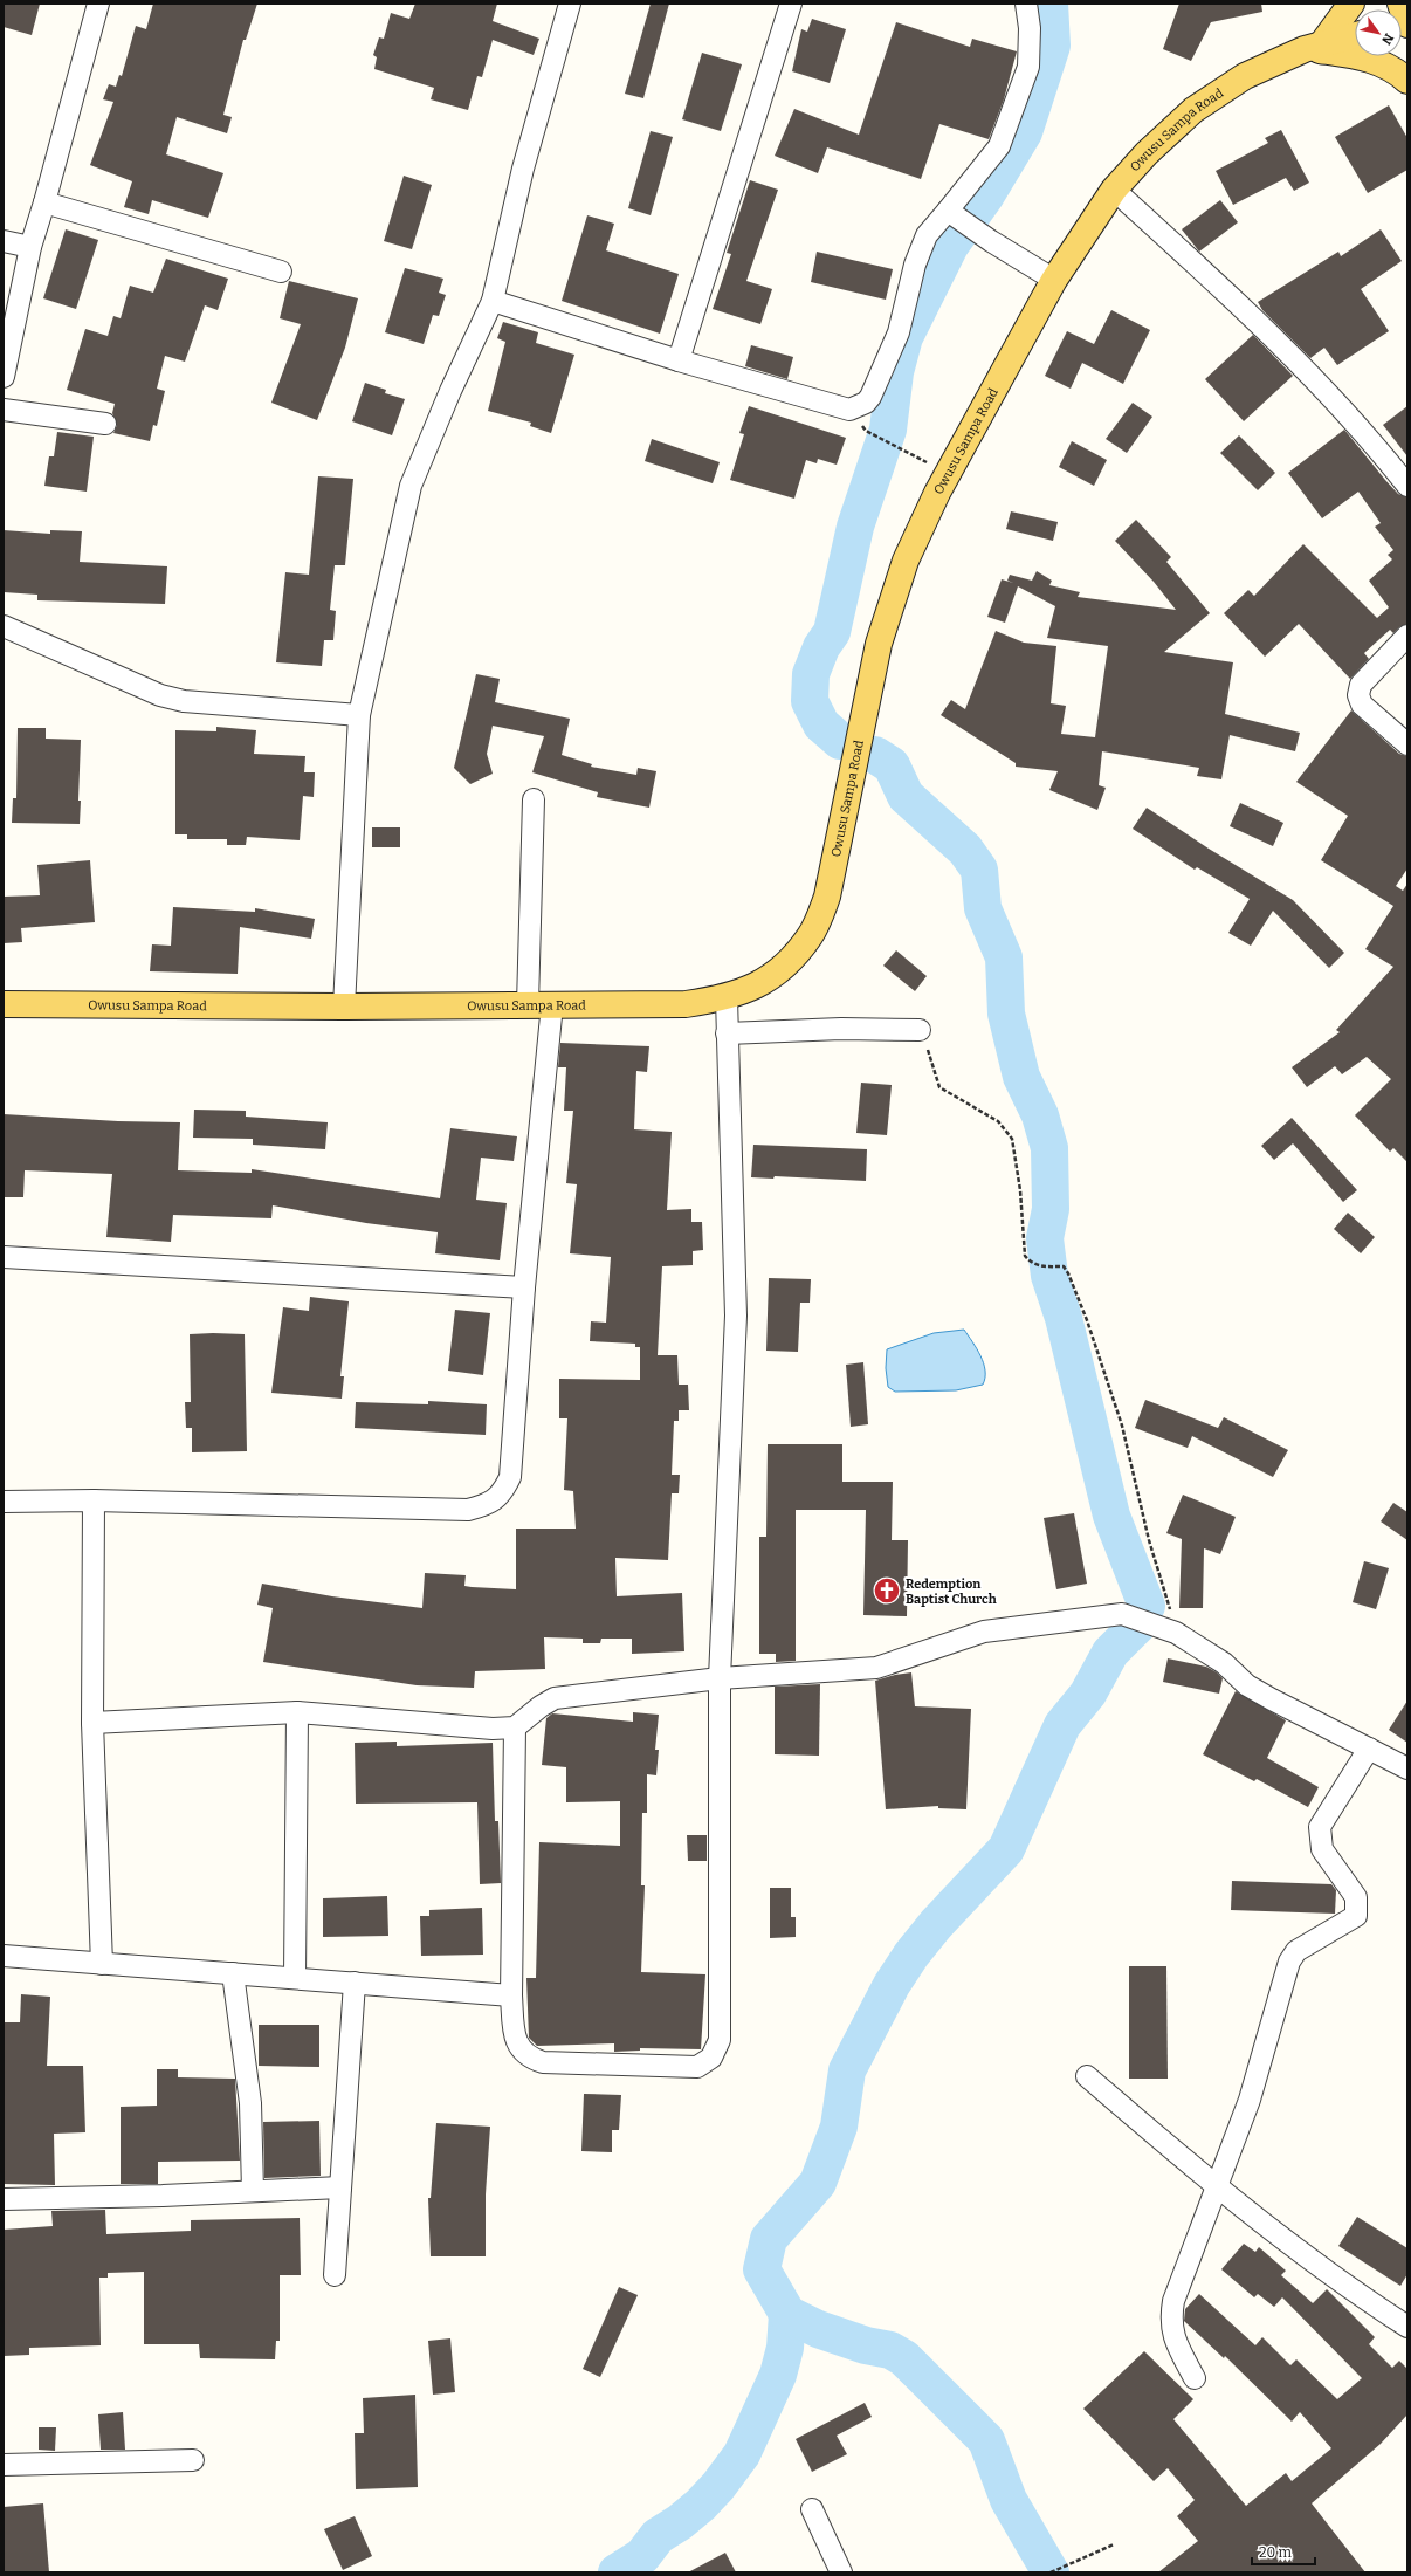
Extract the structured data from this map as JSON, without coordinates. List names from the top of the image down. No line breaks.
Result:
{"streets":{"main road":["Owusu Sampa Road"]},"places":{"church":["Redemption Baptist Church"]},"scale_bar":"20 m","north":"bottom right"}
